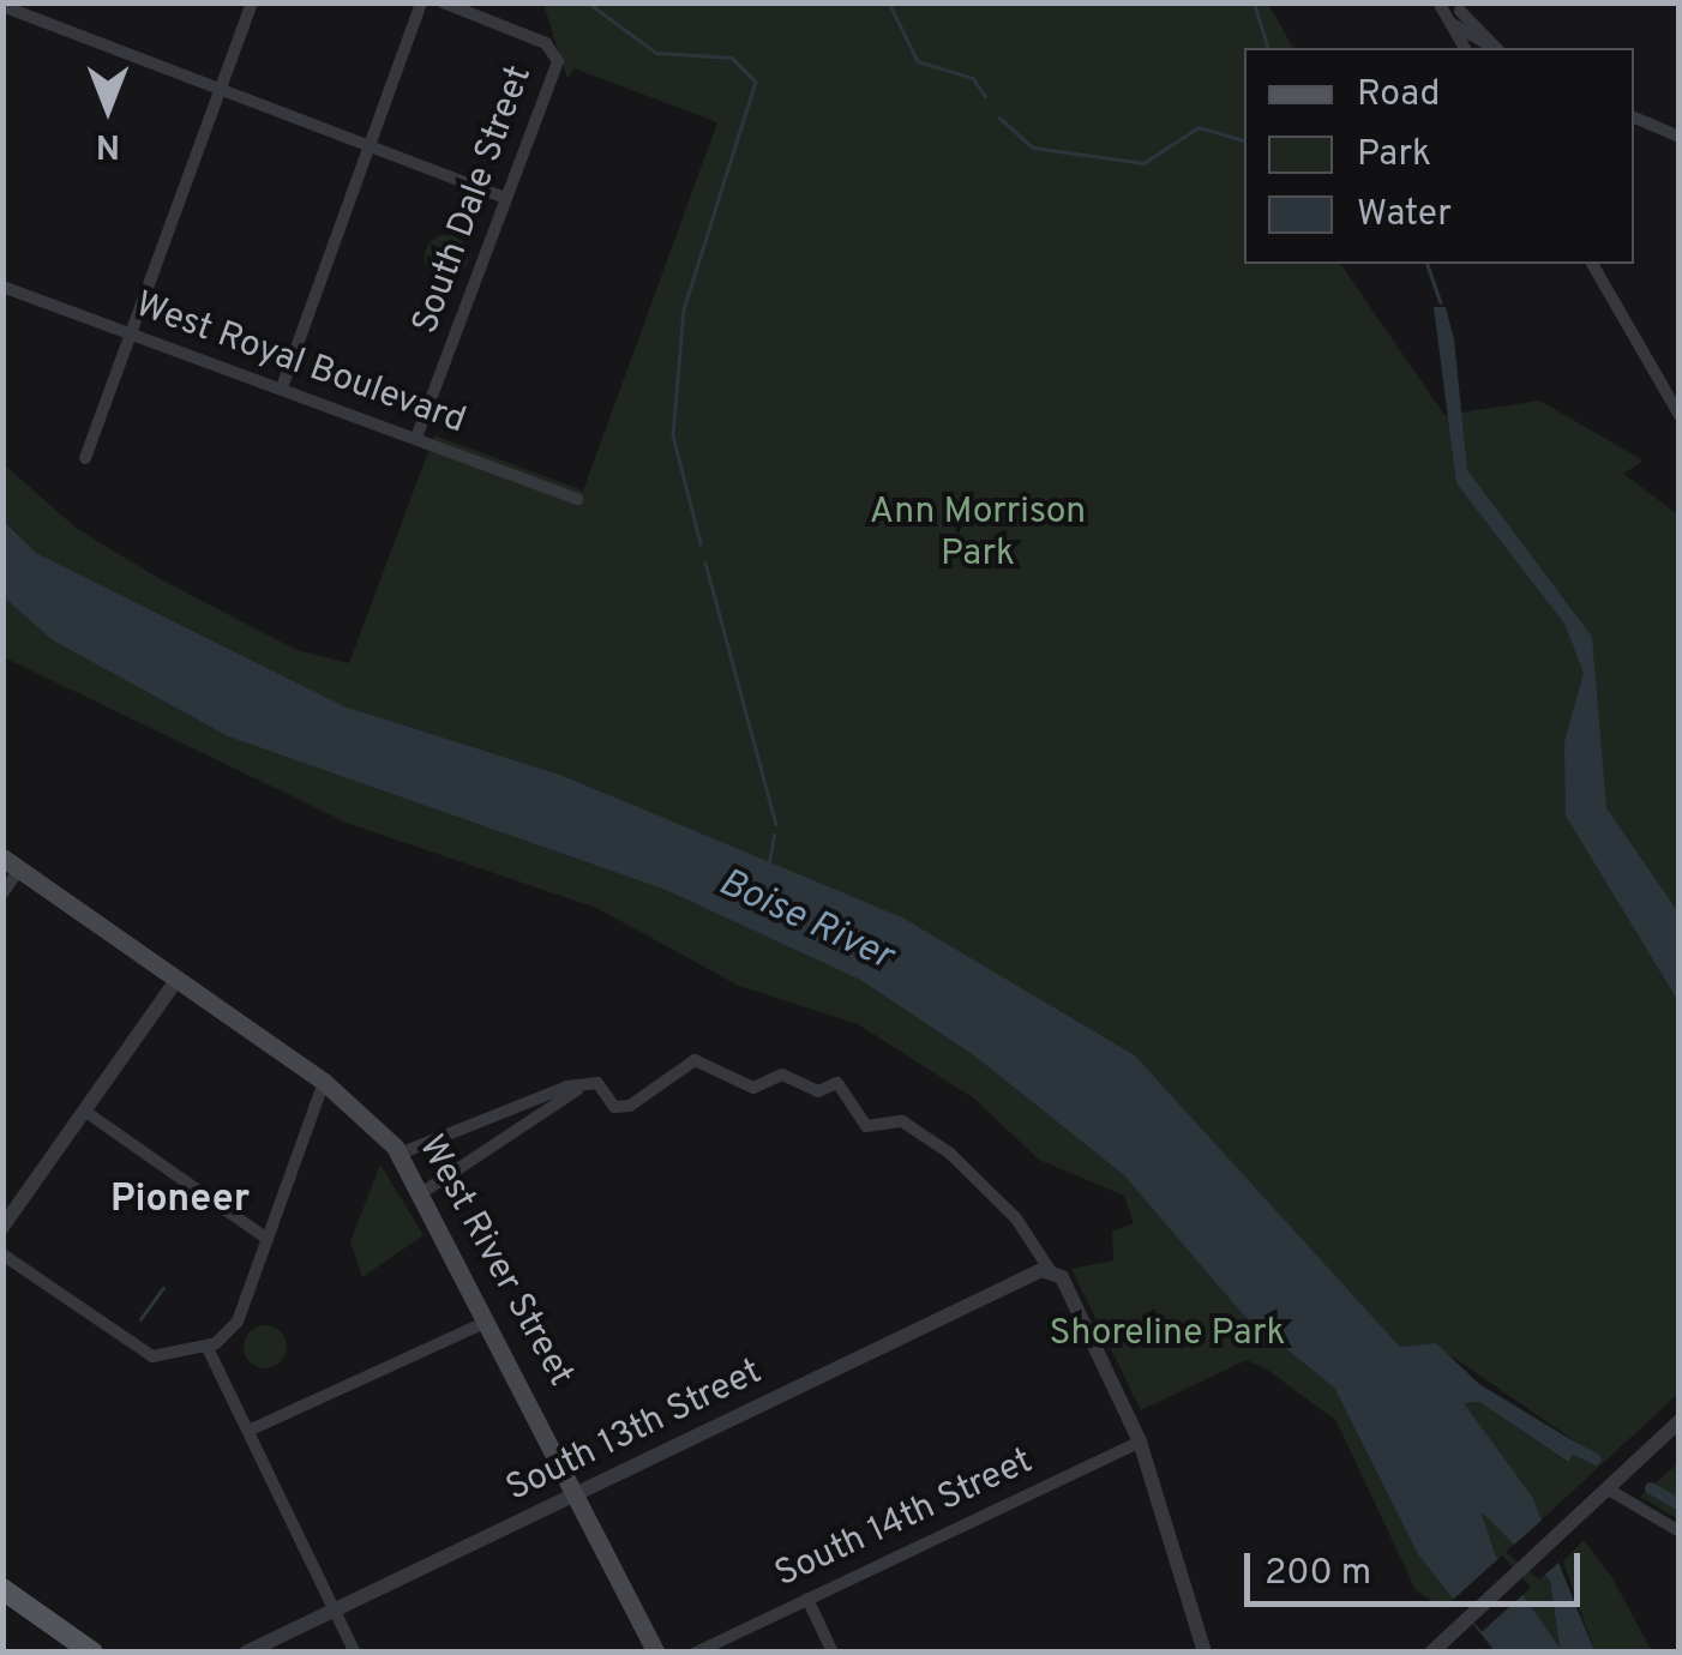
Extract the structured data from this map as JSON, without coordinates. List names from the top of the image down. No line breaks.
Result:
{"streets":{"main road":["West River Street"],"street":["South Dale Street","West Royal Boulevard","South 13th Street","South 14th Street"]},"crossings":[["South Dale Street","West Royal Boulevard"],["West River Street","South 13th Street"]],"districts":["Pioneer"],"water":["Boise River"],"parks":["Ann Morrison Park","Shoreline Park"],"legend":["Road","Park","Water"],"scale_bar":"200 m","north":"bottom"}
